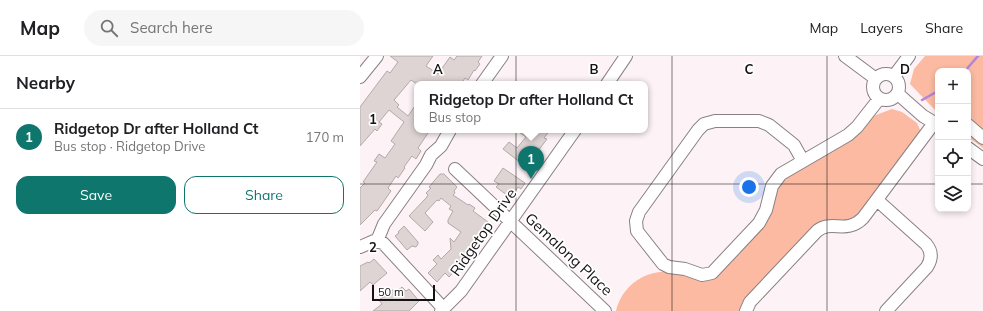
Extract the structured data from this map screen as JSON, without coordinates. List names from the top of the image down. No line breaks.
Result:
{"streets":{"street":["Ridgetop Drive","Gemalong Place"]},"crossings":[["Ridgetop Drive","Gemalong Place"]],"scale_bar":"50 m","page":{"header":"Map","search":"Search here","nav":["Map","Layers","Share"],"heading":"Nearby","map_buttons":["+","−"],"popup":["Ridgetop Dr after Holland Ct","Bus stop"],"list":[{"mark":"1","name":"Ridgetop Dr after Holland Ct","note":"Bus stop · Ridgetop Drive","value":"170 m"}],"pins":"1","buttons":["Save","Share"],"scale":"50 m"},"grid":{"columns":["A","B","C","D"],"rows":["1","2"]}}
